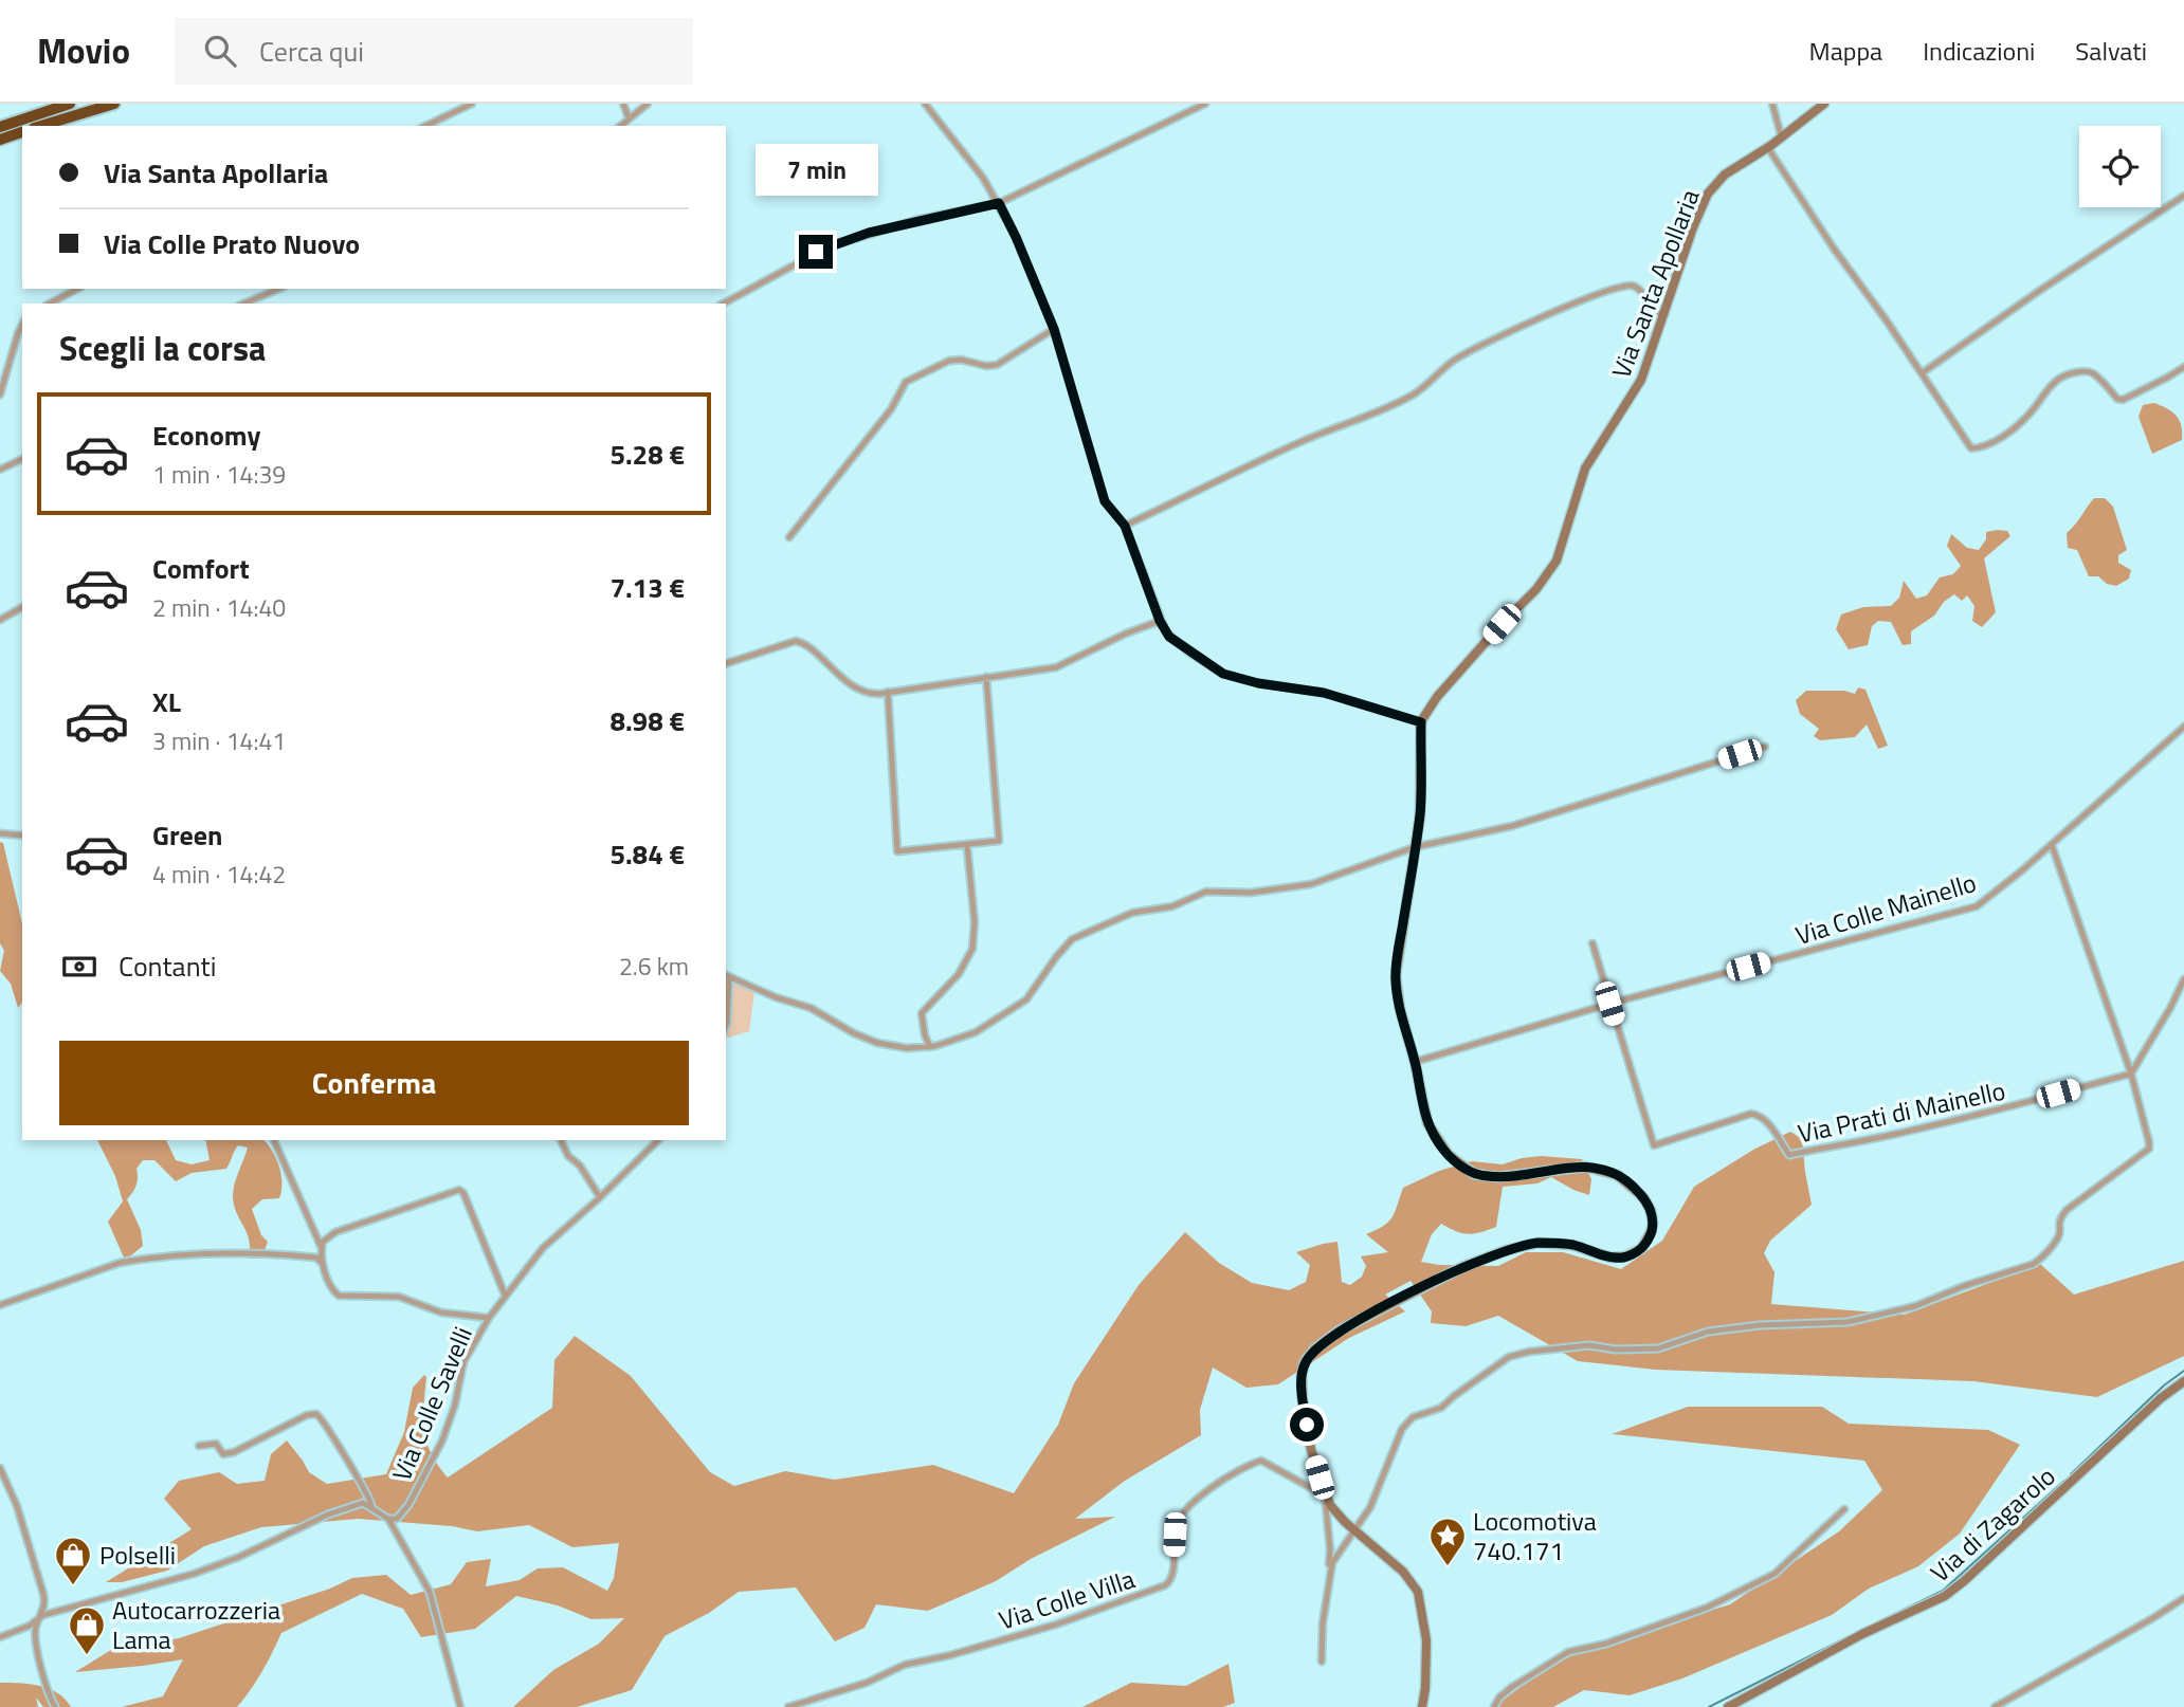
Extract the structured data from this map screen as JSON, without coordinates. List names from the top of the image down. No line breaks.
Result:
{"streets":{"street":["Via Santa Apollaria","Via Colle Mainello","Via Prati di Mainello","Via Colle Savelli","Via di Zagarolo","Via Colle Villa"]},"crossings":[["Via Colle Mainello","Via Prati di Mainello"]],"places":{"place":["Locomotiva 740.171"],"shop":["Polselli","Autocarrozzeria Lama"]},"page":{"header":"Movio","search":"Cerca qui","nav":["Mappa","Indicazioni","Salvati"],"banner":["Via Santa Apollaria","Via Colle Prato Nuovo"],"bubble":"7 min","heading":"Scegli la corsa","list":[{"name":"Economy","note":"1 min · 14:39","value":"5.28 €"},{"name":"Comfort","note":"2 min · 14:40","value":"7.13 €"},{"name":"XL","note":"3 min · 14:41","value":"8.98 €"},{"name":"Green","note":"4 min · 14:42","value":"5.84 €"}],"pay":["Contanti","2.6 km"],"buttons":"Conferma"}}
